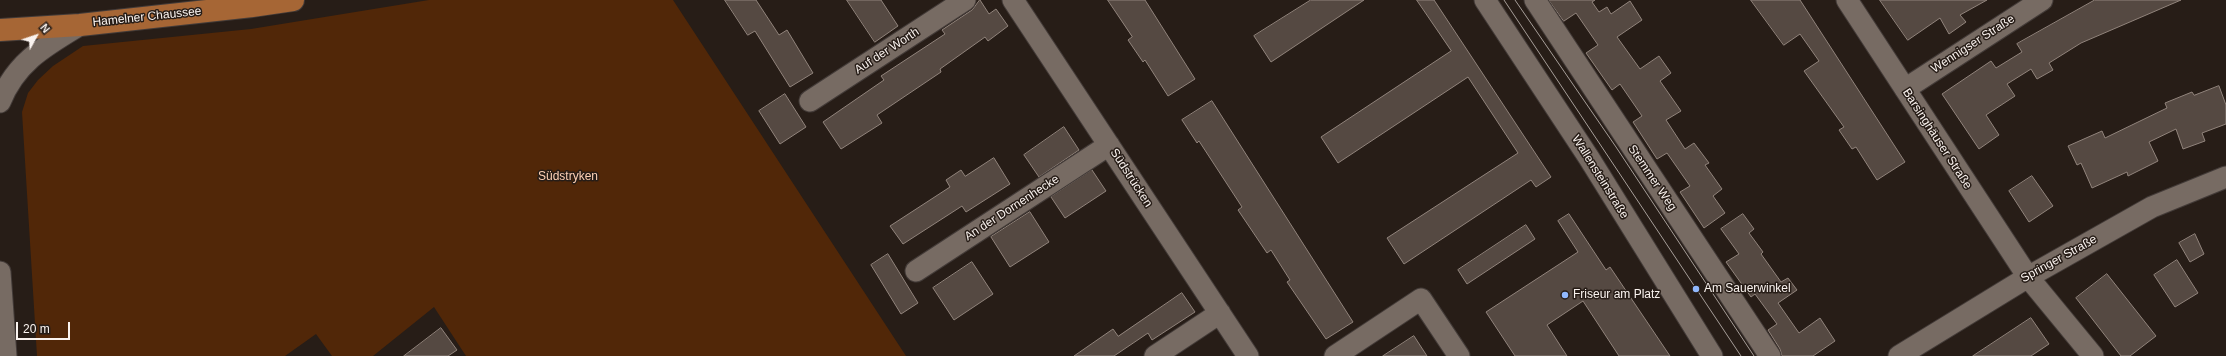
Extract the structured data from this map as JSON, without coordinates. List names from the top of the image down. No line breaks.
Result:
{"streets":{"main road":["Hamelner Chaussee"],"street":["Wennigser Straße","Auf der Worth","Barsinghäuser Straße","Wallensteinstraße","Südstrücken","Stemmer Weg","An der Dornenhecke","Springer Straße"]},"crossings":[["Wennigser Straße","Barsinghäuser Straße"],["Barsinghäuser Straße","Springer Straße"],["Südstrücken","An der Dornenhecke"]],"parks":["Südstryken"],"places":["Am Sauerwinkel","Friseur am Platz"],"scale_bar":"20 m","north":"top right"}
